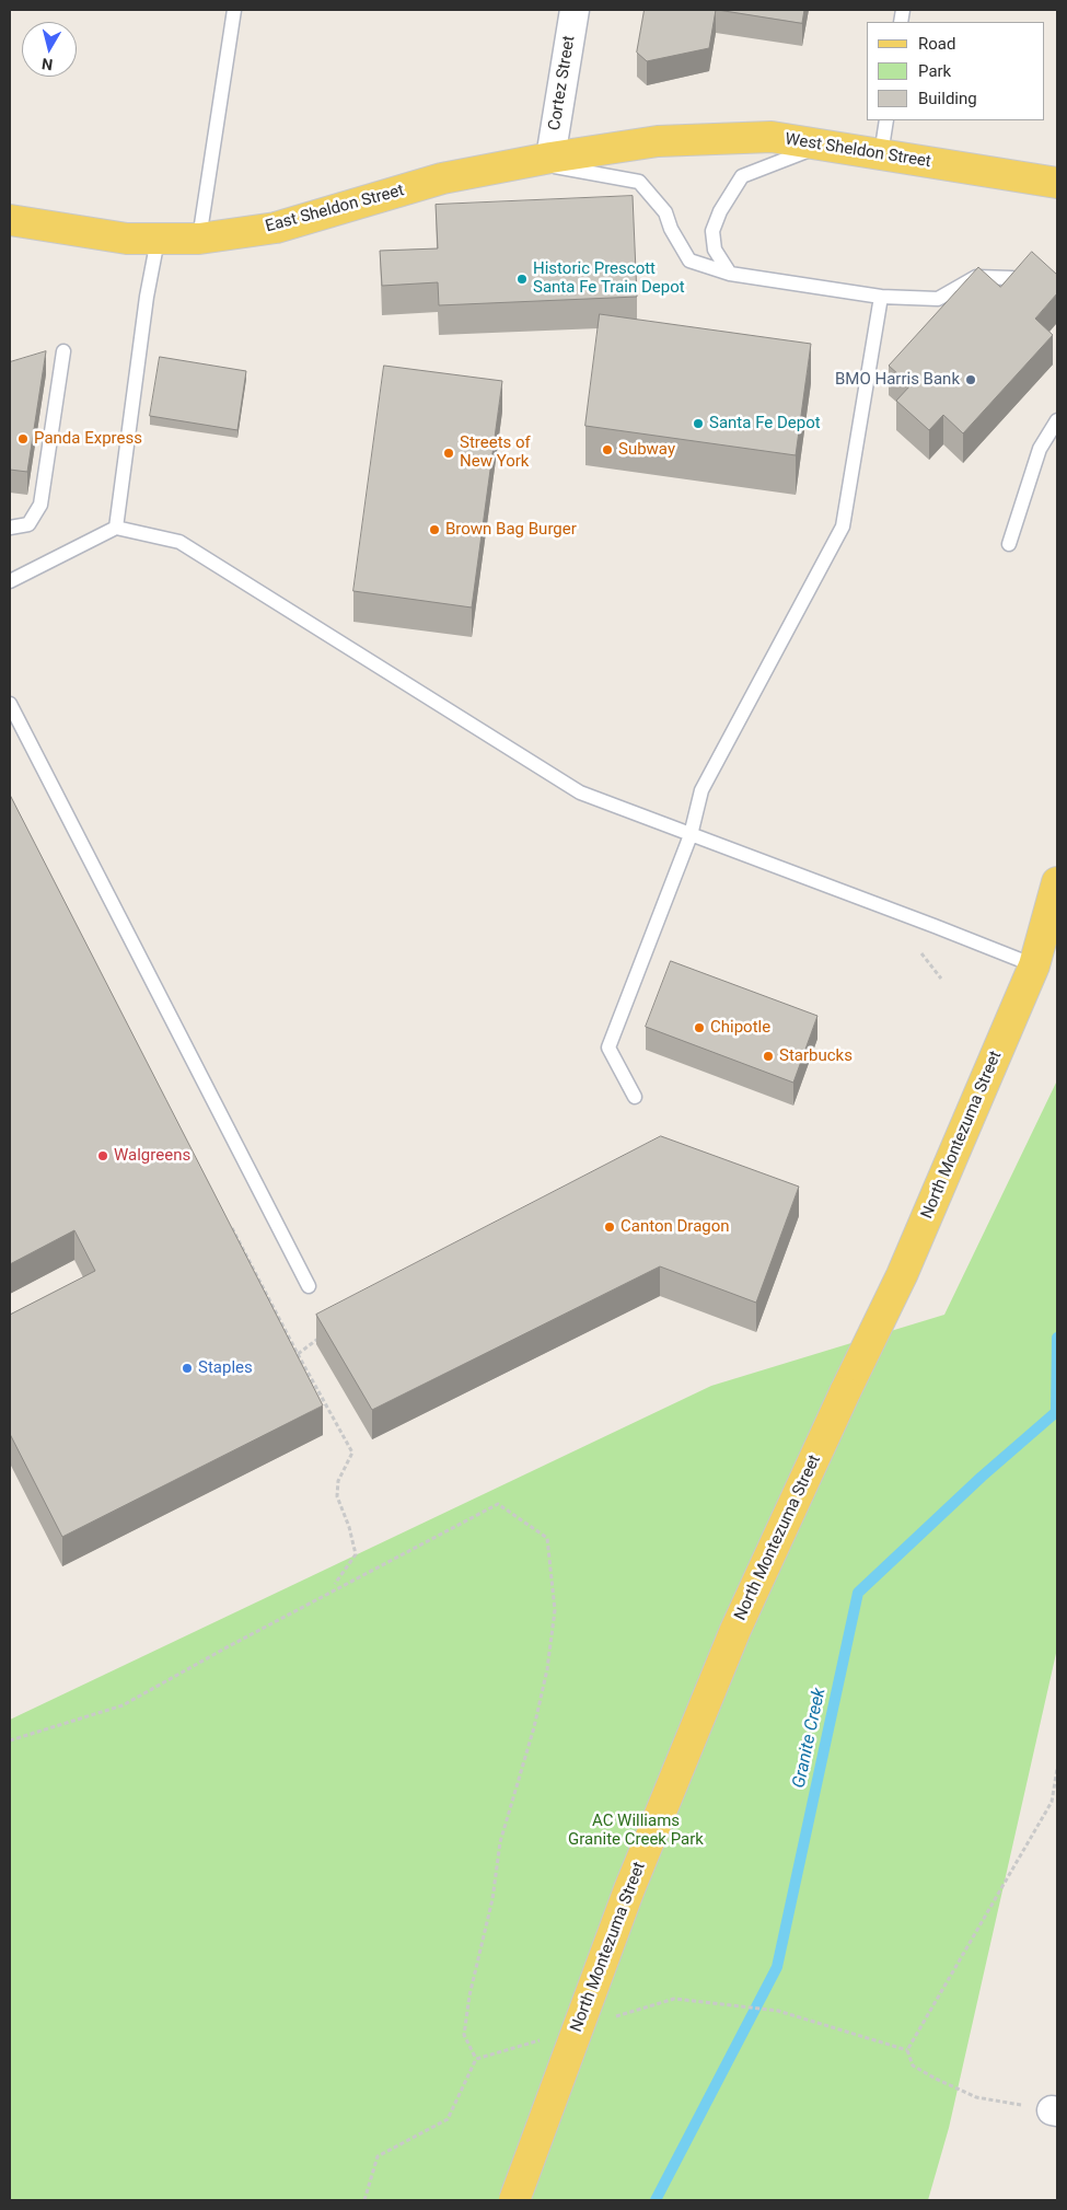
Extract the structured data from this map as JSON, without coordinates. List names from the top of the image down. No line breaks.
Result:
{"streets":{"main road":["West Sheldon Street","East Sheldon Street","North Montezuma Street"],"street":["Cortez Street"]},"crossings":[["Cortez Street","East Sheldon Street"],["West Sheldon Street","East Sheldon Street"]],"water":["Granite Creek"],"parks":["AC Williams Granite Creek Park"],"places":["Historic Prescott Santa Fe Train Depot","BMO Harris Bank","Santa Fe Depot","Panda Express","Subway","Streets of New York","Brown Bag Burger","Chipotle","Starbucks","Walgreens","Canton Dragon","Staples"],"legend":["Road","Park","Building"],"north":"bottom"}
